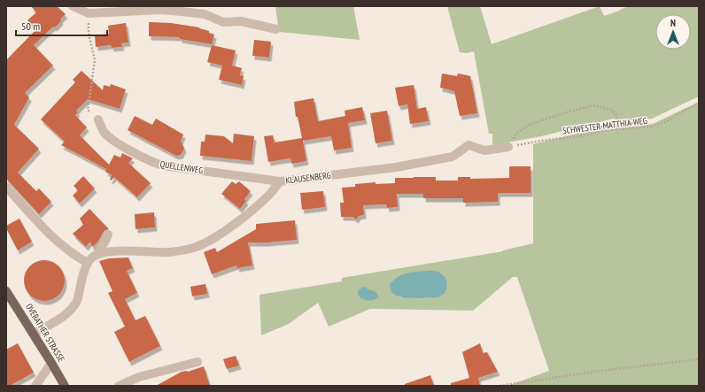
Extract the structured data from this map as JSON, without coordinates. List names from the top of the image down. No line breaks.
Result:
{"streets":{"main road":["OVERATHER STRASSE"],"street":["QUELLENWEG","KLAUSENBERG"],"path":["SCHWESTER-MATTHIA-WEG"]},"crossings":[["SCHWESTER-MATTHIA-WEG","KLAUSENBERG"],["QUELLENWEG","KLAUSENBERG"]],"scale_bar":"50 m","north":"top"}
